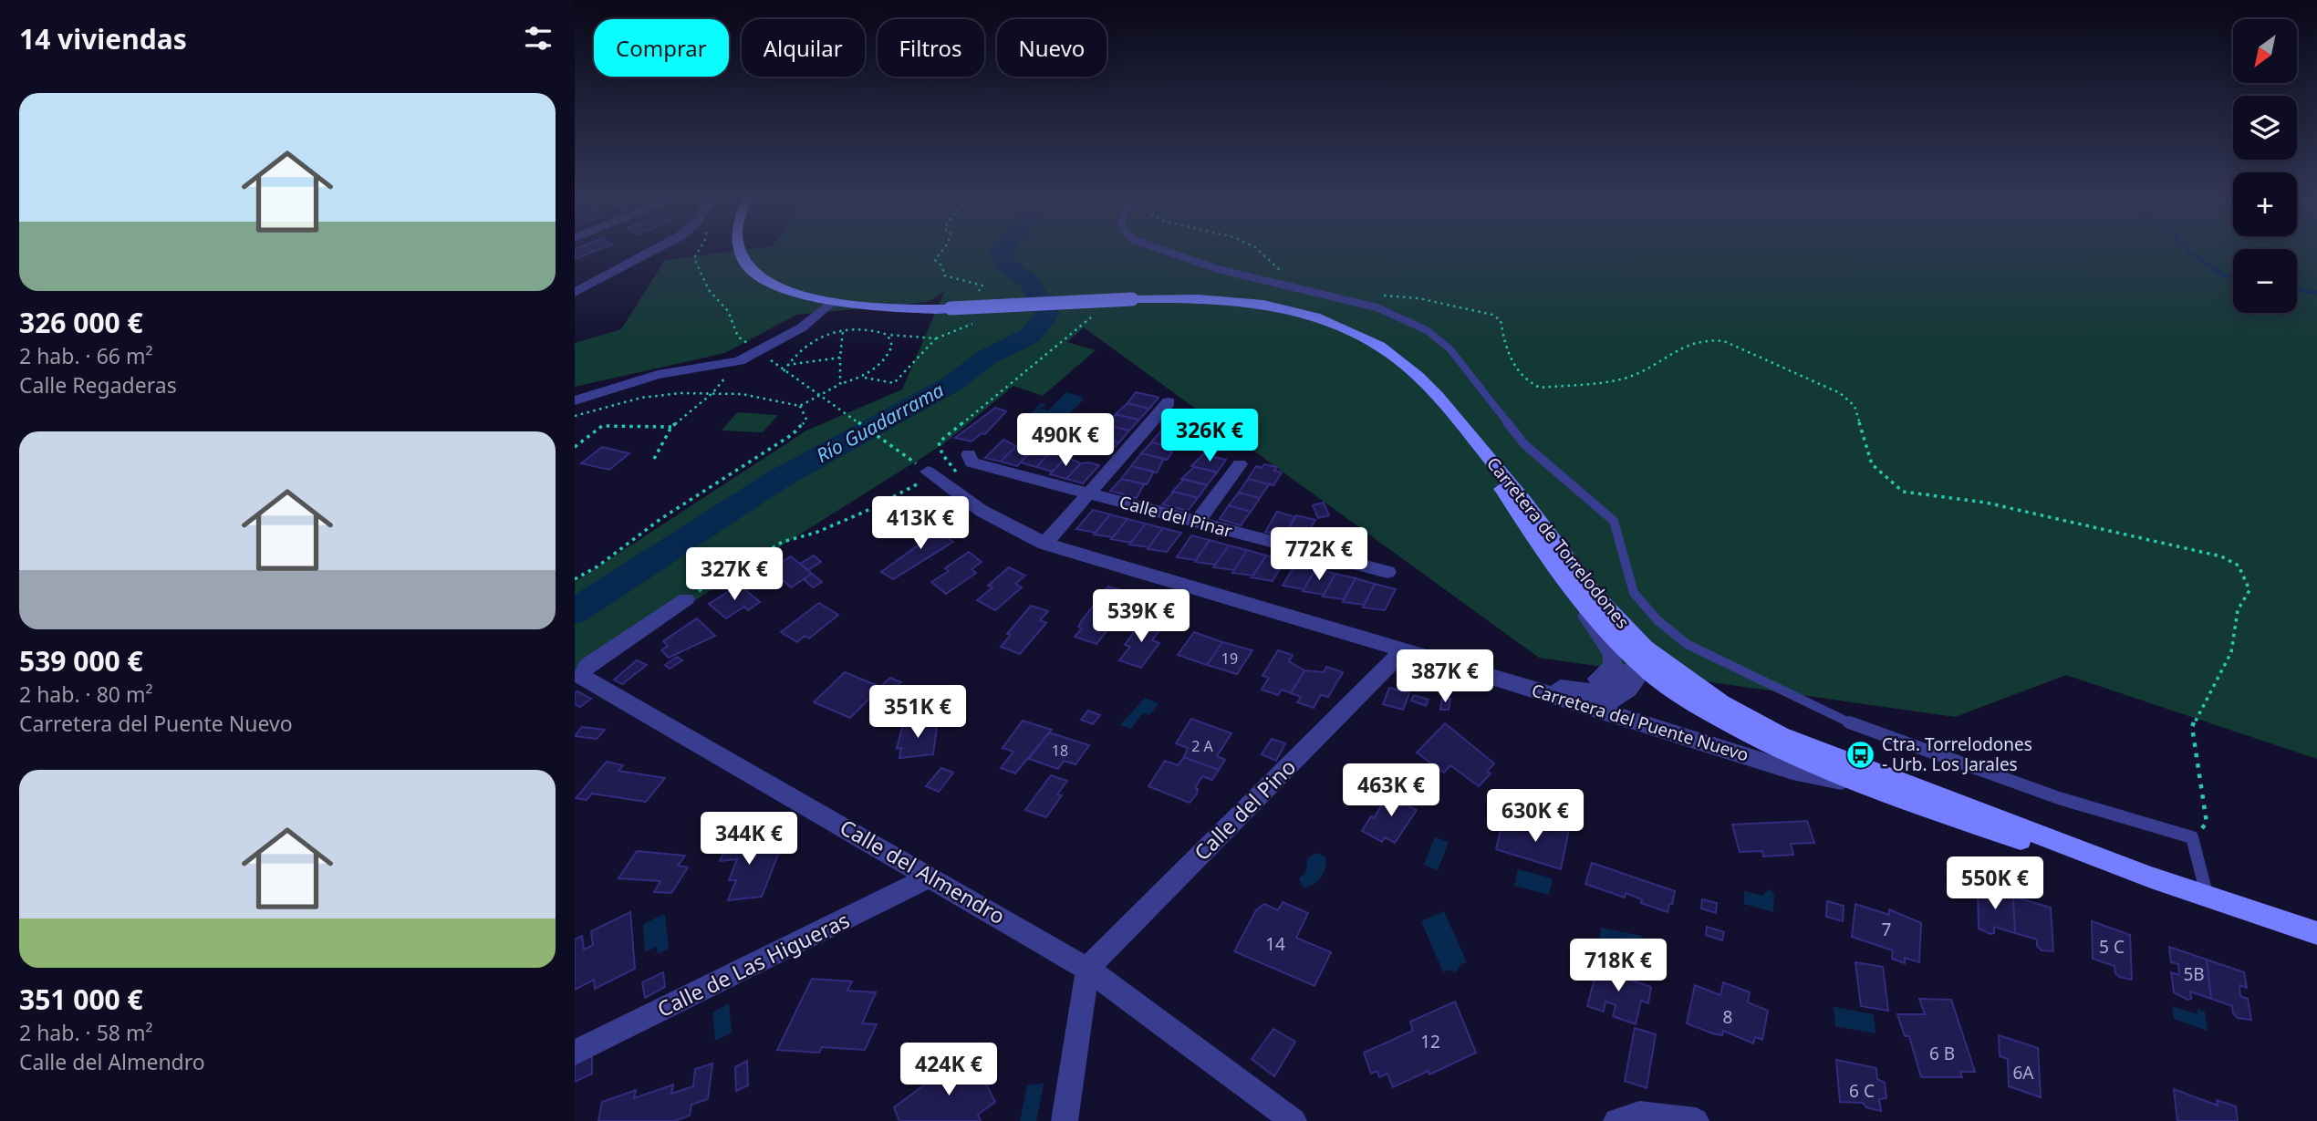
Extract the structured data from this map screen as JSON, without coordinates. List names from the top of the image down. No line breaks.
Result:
{"streets":{"main road":["Carretera de Torrelodones"],"street":["Calle del Pinar","Carretera del Puente Nuevo","Calle del Pino","Calle del Almendro","Calle de Las Higueras"]},"crossings":[["Carretera de Torrelodones","Carretera del Puente Nuevo"],["Carretera del Puente Nuevo","Calle del Pino"],["Calle del Pino","Calle del Almendro"],["Calle del Almendro","Calle de Las Higueras"]],"water":["Río Guadarrama"],"places":{"bus stop":["Ctra. Torrelodones - Urb. Los Jarales"]},"house_numbers":["19","2 A","18","7","14","5 C","5B","8","12","6 B","6A","6 C"],"north":"bottom left","page":{"heading":"14 viviendas","map_buttons":["+","−"],"chip":["Comprar","Alquilar","Filtros","Nuevo"],"list":[{"name":"326 000 €","note":"2 hab. · 66 m² · Calle Regaderas"},{"name":"539 000 €","note":"2 hab. · 80 m² · Carretera del Puente Nuevo"},{"name":"351 000 €","note":"2 hab. · 58 m² · Calle del Almendro"}],"price":["326K €","490K €","413K €","772K €","327K €","539K €","387K €","351K €","463K €","630K €","344K €","550K €","718K €","424K €"]}}
